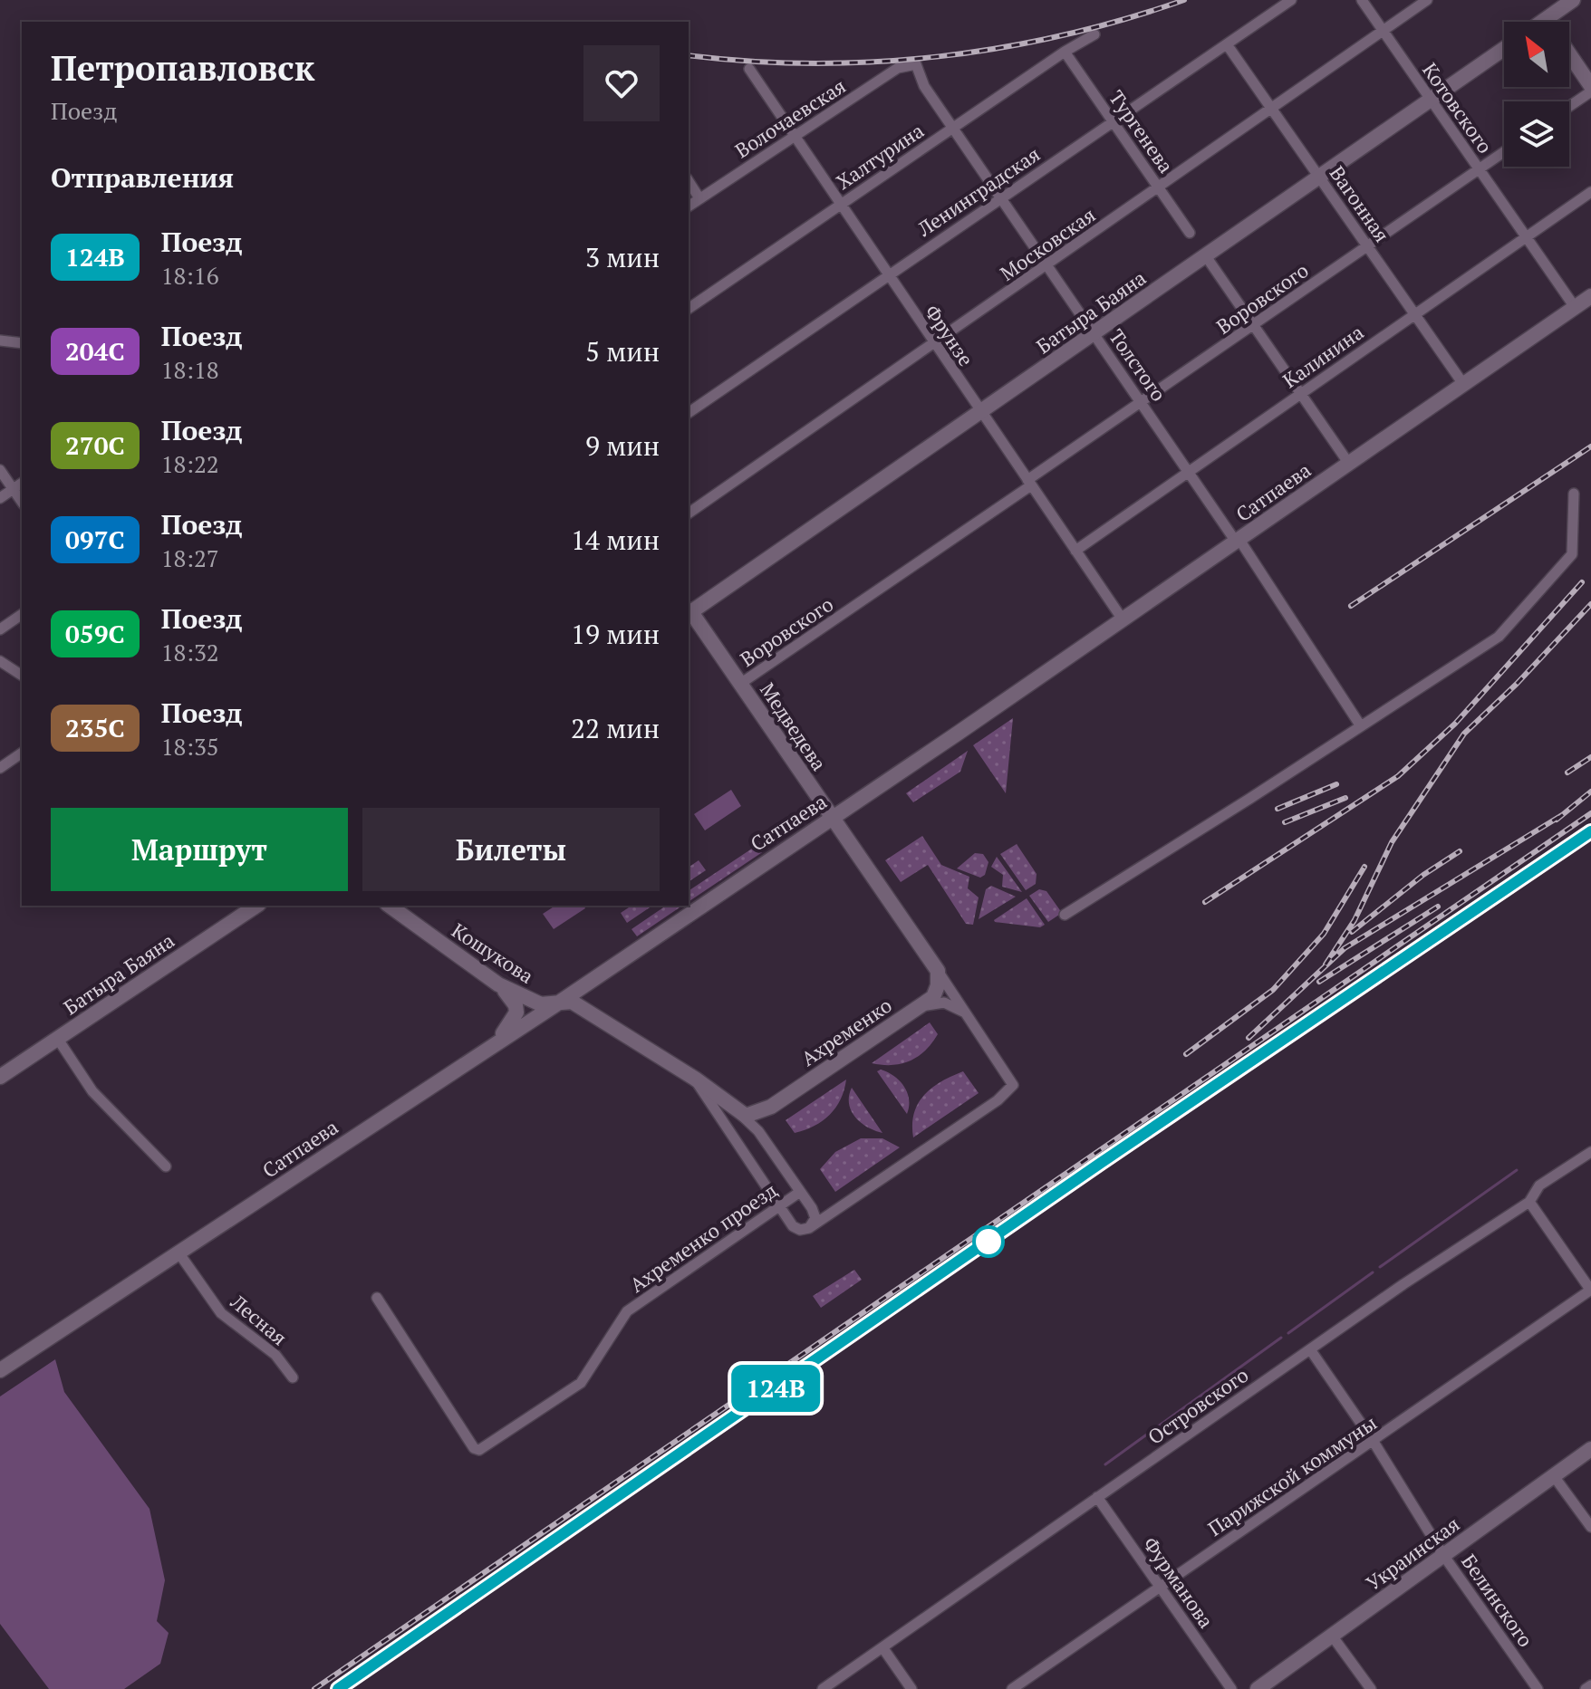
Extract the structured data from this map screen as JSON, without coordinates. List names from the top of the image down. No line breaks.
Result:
{"streets":{"street":["Котовского","Волочаевская","Тургенева","Халтурина","Ленинградская","Вагонная","Московская","Воровского","Батыра Баяна","Фрунзе","Калинина","Толстого","Сатпаева","Медведева","Кошукова","Ахременко","Ахременко проезд","Лесная","Островского","Парижской коммуны","Украинская","Фурманова","Белинского"]},"crossings":[["Котовского","Московская"],["Котовского","Воровского"],["Котовского","Батыра Баяна"],["Котовского","Калинина"],["Котовского","Сатпаева"],["Волочаевская","Фрунзе"],["Волочаевская","Толстого"],["Тургенева","Халтурина"],["Тургенева","Ленинградская"],["Тургенева","Московская"],["Халтурина","Фрунзе"],["Халтурина","Толстого"],["Ленинградская","Вагонная"],["Ленинградская","Фрунзе"],["Ленинградская","Толстого"],["Вагонная","Московская"],["Вагонная","Воровского"],["Вагонная","Батыра Баяна"],["Вагонная","Калинина"],["Вагонная","Сатпаева"],["Московская","Фрунзе"],["Московская","Толстого"],["Воровского","Фрунзе"],["Воровского","Толстого"],["Воровского","Медведева"],["Батыра Баяна","Фрунзе"],["Батыра Баяна","Толстого"],["Батыра Баяна","Медведева"],["Фрунзе","Калинина"],["Фрунзе","Сатпаева"],["Калинина","Толстого"],["Толстого","Сатпаева"],["Сатпаева","Медведева"],["Сатпаева","Кошукова"],["Сатпаева","Лесная"],["Медведева","Ахременко"],["Кошукова","Ахременко проезд"],["Островского","Фурманова"],["Островского","Белинского"],["Парижской коммуны","Фурманова"],["Парижской коммуны","Белинского"],["Украинская","Белинского"]],"north":"top left","page":{"on_map":"124В","heading":[["Петропавловск","Поезд"],"Отправления"],"list":[{"mark":"124В","name":"Поезд","note":"18:16","value":"3 мин"},{"mark":"204С","name":"Поезд","note":"18:18","value":"5 мин"},{"mark":"270С","name":"Поезд","note":"18:22","value":"9 мин"},{"mark":"097С","name":"Поезд","note":"18:27","value":"14 мин"},{"mark":"059С","name":"Поезд","note":"18:32","value":"19 мин"},{"mark":"235С","name":"Поезд","note":"18:35","value":"22 мин"}],"buttons":["Маршрут","Билеты"]}}
